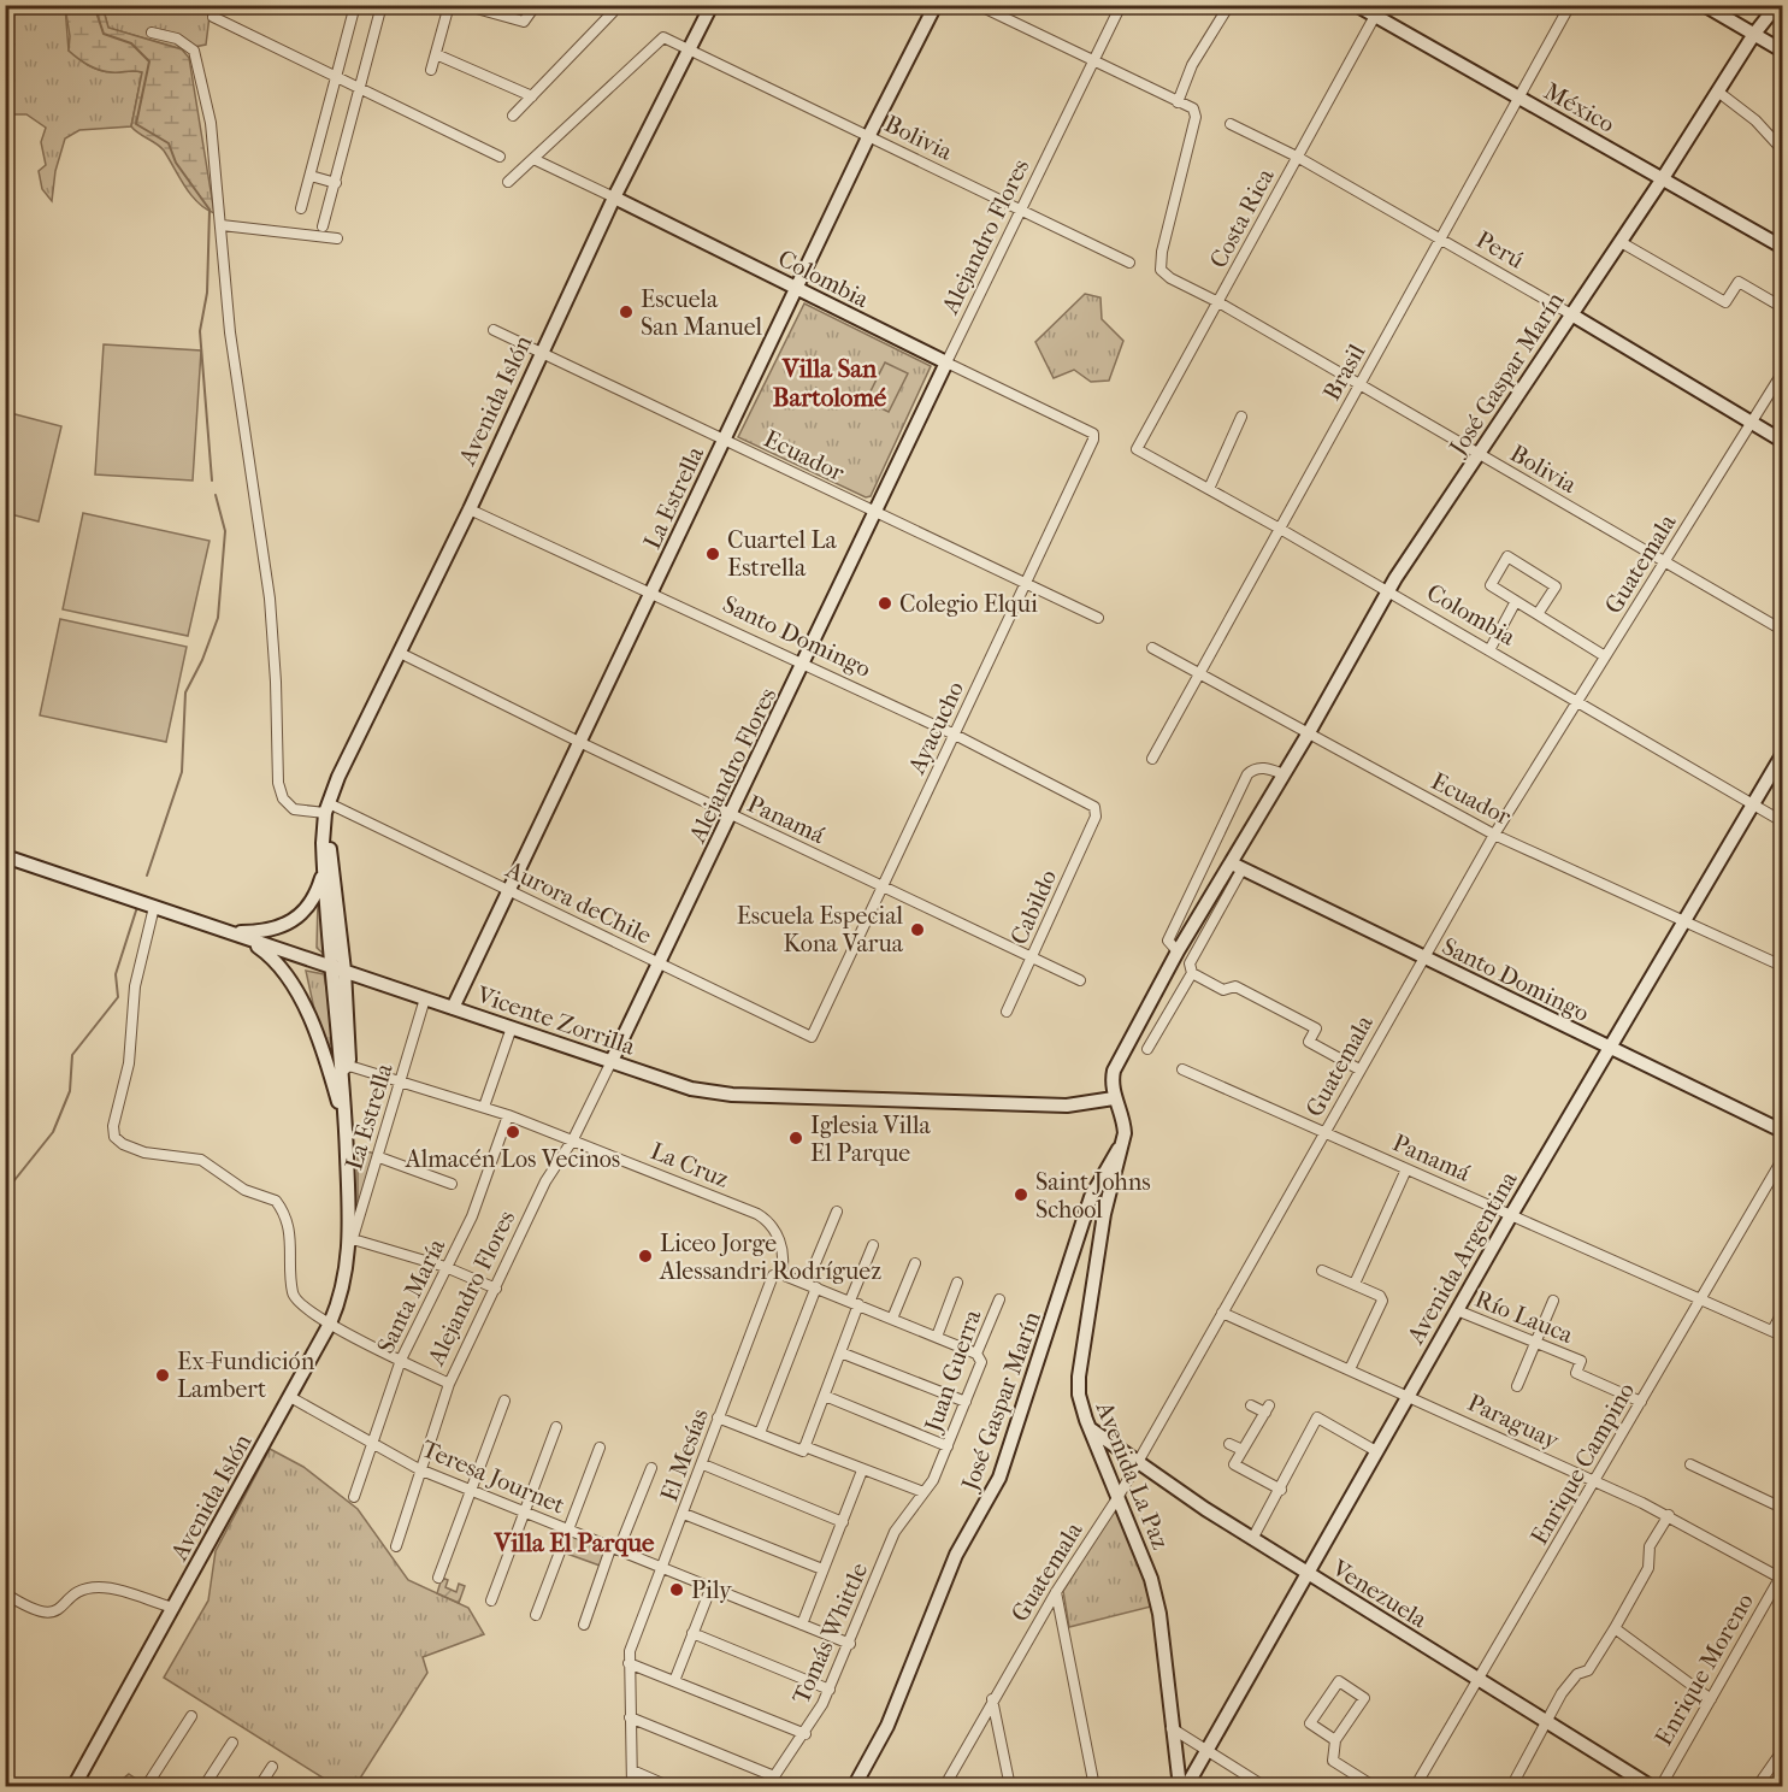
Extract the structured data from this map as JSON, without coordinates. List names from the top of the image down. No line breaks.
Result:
{"streets":{"main road":["México","Alejandro Flores","Perú","Colombia","José Gaspar Marín","Avenida Islón","La Estrella","Santo Domingo","Vicente Zorrilla","Avenida Argentina","Avenida La Paz","Venezuela"],"street":["Bolivia","Costa Rica","Brasil","Ecuador","Guatemala","Ayacucho","Panamá","Aurora deChile","Cabildo","La Cruz","Santa María","Río Lauca","Juan Guerra","Paraguay","El Mesías","Enrique Campino","Teresa Journet","Tomás Whittle","Enrique Moreno"]},"crossings":[["México","Costa Rica"],["México","Brasil"],["México","José Gaspar Marín"],["Bolivia","Costa Rica"],["Bolivia","Alejandro Flores"],["Bolivia","Colombia"],["Bolivia","Brasil"],["Bolivia","José Gaspar Marín"],["Bolivia","Avenida Islón"],["Bolivia","La Estrella"],["Bolivia","Guatemala"],["Costa Rica","Perú"],["Costa Rica","Colombia"],["Alejandro Flores","Colombia"],["Alejandro Flores","Ecuador"],["Alejandro Flores","Santo Domingo"],["Alejandro Flores","Panamá"],["Alejandro Flores","Aurora deChile"],["Alejandro Flores","Vicente Zorrilla"],["Alejandro Flores","La Cruz"],["Alejandro Flores","Teresa Journet"],["Perú","Brasil"],["Perú","José Gaspar Marín"],["Perú","Guatemala"],["Colombia","Brasil"],["Colombia","José Gaspar Marín"],["Colombia","Avenida Islón"],["Colombia","La Estrella"],["Colombia","Guatemala"],["Colombia","Ayacucho"],["Colombia","Avenida Argentina"],["Brasil","Ecuador"],["José Gaspar Marín","Ecuador"],["José Gaspar Marín","Santo Domingo"],["José Gaspar Marín","Vicente Zorrilla"],["José Gaspar Marín","Avenida La Paz"],["Avenida Islón","Ecuador"],["Avenida Islón","La Estrella"],["Avenida Islón","Santo Domingo"],["Avenida Islón","Panamá"],["Avenida Islón","Aurora deChile"],["Avenida Islón","Vicente Zorrilla"],["Avenida Islón","La Cruz"],["Avenida Islón","Teresa Journet"],["Ecuador","La Estrella"],["Ecuador","Guatemala"],["Ecuador","Ayacucho"],["Ecuador","Avenida Argentina"],["La Estrella","Santo Domingo"],["La Estrella","Panamá"],["La Estrella","Aurora deChile"],["La Estrella","Vicente Zorrilla"],["La Estrella","La Cruz"],["Guatemala","Santo Domingo"],["Guatemala","Panamá"],["Guatemala","Paraguay"],["Guatemala","Avenida La Paz"],["Guatemala","Venezuela"],["Santo Domingo","Ayacucho"],["Santo Domingo","Cabildo"],["Santo Domingo","Avenida Argentina"],["Ayacucho","Panamá"],["Ayacucho","Aurora deChile"],["Panamá","Cabildo"],["Panamá","Avenida Argentina"],["Panamá","Enrique Campino"],["Vicente Zorrilla","Avenida La Paz"],["La Cruz","Santa María"],["La Cruz","El Mesías"],["Avenida Argentina","Río Lauca"],["Avenida Argentina","Paraguay"],["Avenida Argentina","Avenida La Paz"],["Avenida Argentina","Venezuela"],["Santa María","Teresa Journet"],["Río Lauca","Enrique Campino"],["Juan Guerra","Tomás Whittle"],["Paraguay","Enrique Campino"],["Paraguay","Enrique Moreno"],["El Mesías","Teresa Journet"],["Enrique Campino","Venezuela"],["Avenida La Paz","Venezuela"],["Teresa Journet","Tomás Whittle"]],"districts":["Villa San Bartolomé","Villa El Parque"],"places":["Escuela San Manuel","Cuartel La Estrella","Colegio Elqui","Escuela Especial Kona Varua","Almacén Los Vecinos","Iglesia Villa El Parque","Saint Johns School","Liceo Jorge Alessandri Rodríguez","Ex-Fundición Lambert","Pily"]}
